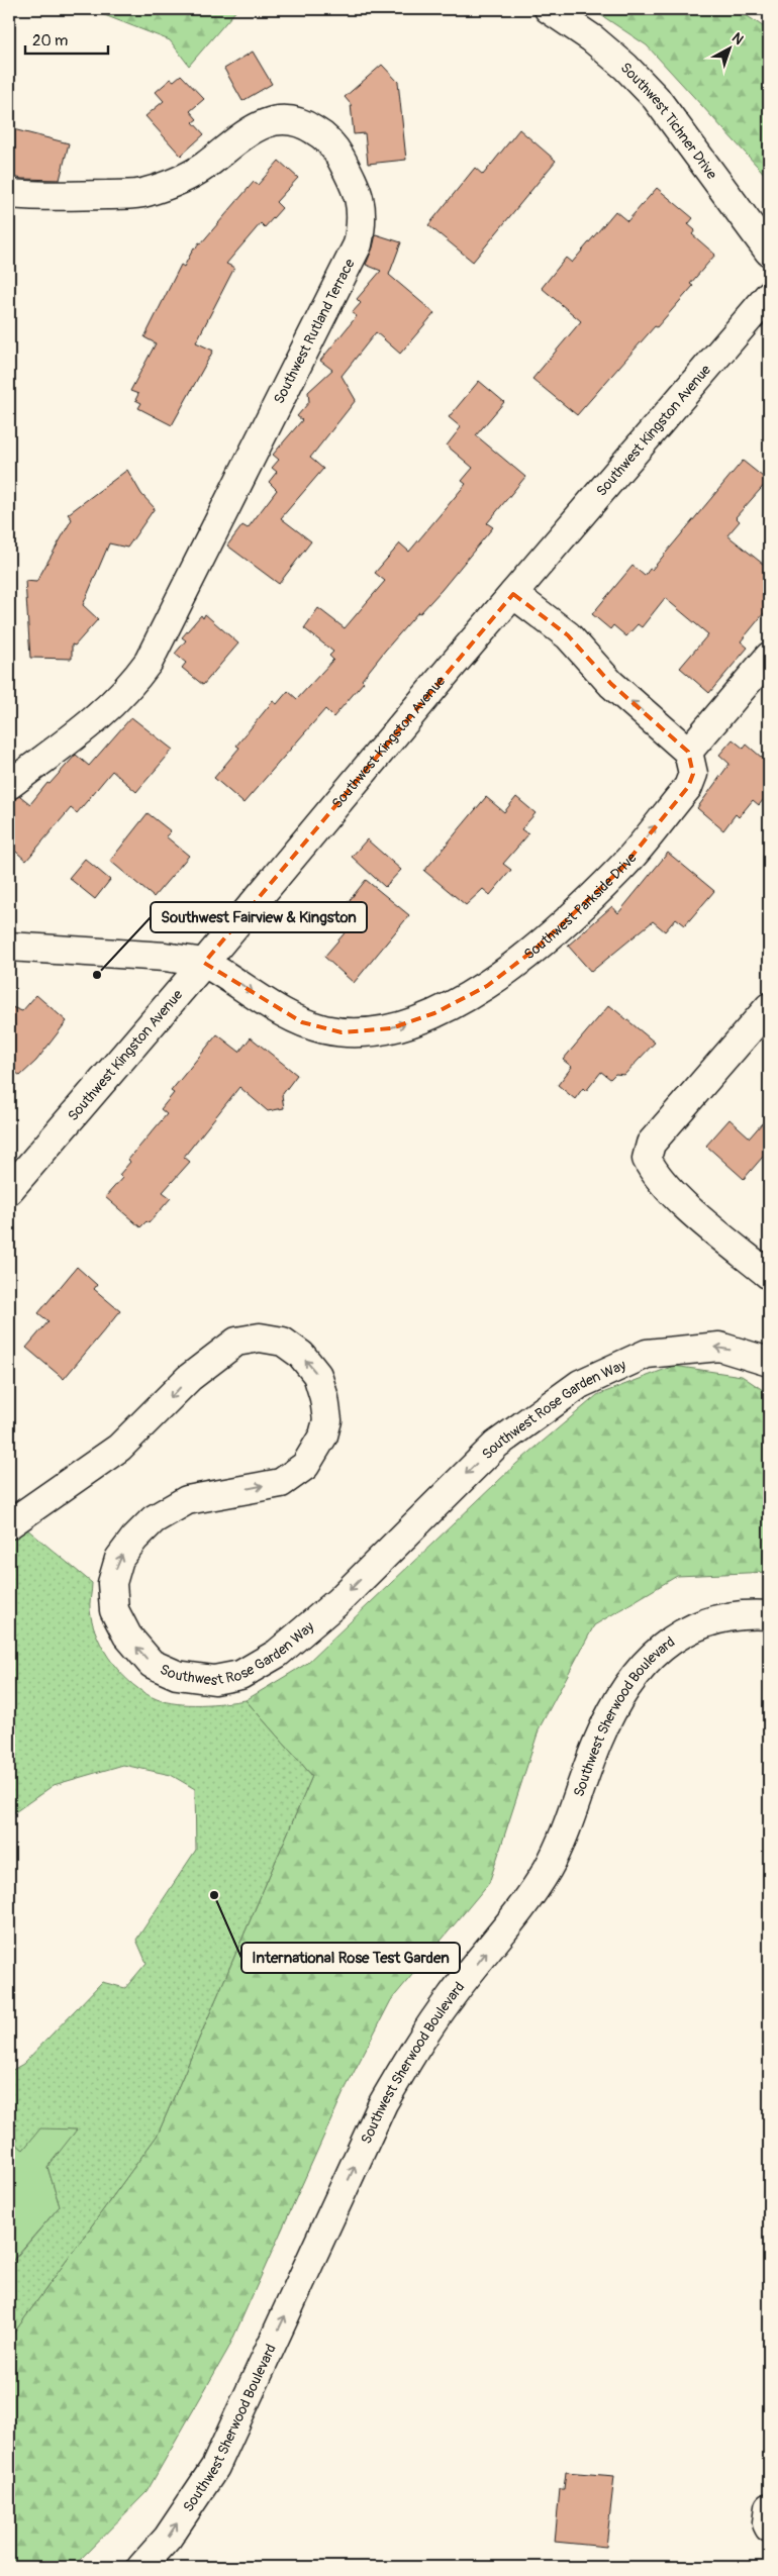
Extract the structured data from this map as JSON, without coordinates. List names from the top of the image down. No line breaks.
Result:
{"streets":{"street":["Southwest Tichner Drive","Southwest Rutland Terrace","Southwest Kingston Avenue","Southwest Parkside Drive","Southwest Rose Garden Way","Southwest Sherwood Boulevard"]},"crossings":[["Southwest Kingston Avenue","Southwest Parkside Drive"]],"one_way":["Southwest Parkside Drive","Southwest Sherwood Boulevard"],"places":["Southwest Fairview & Kingston","International Rose Test Garden"],"scale_bar":"20 m","north":"top right"}
